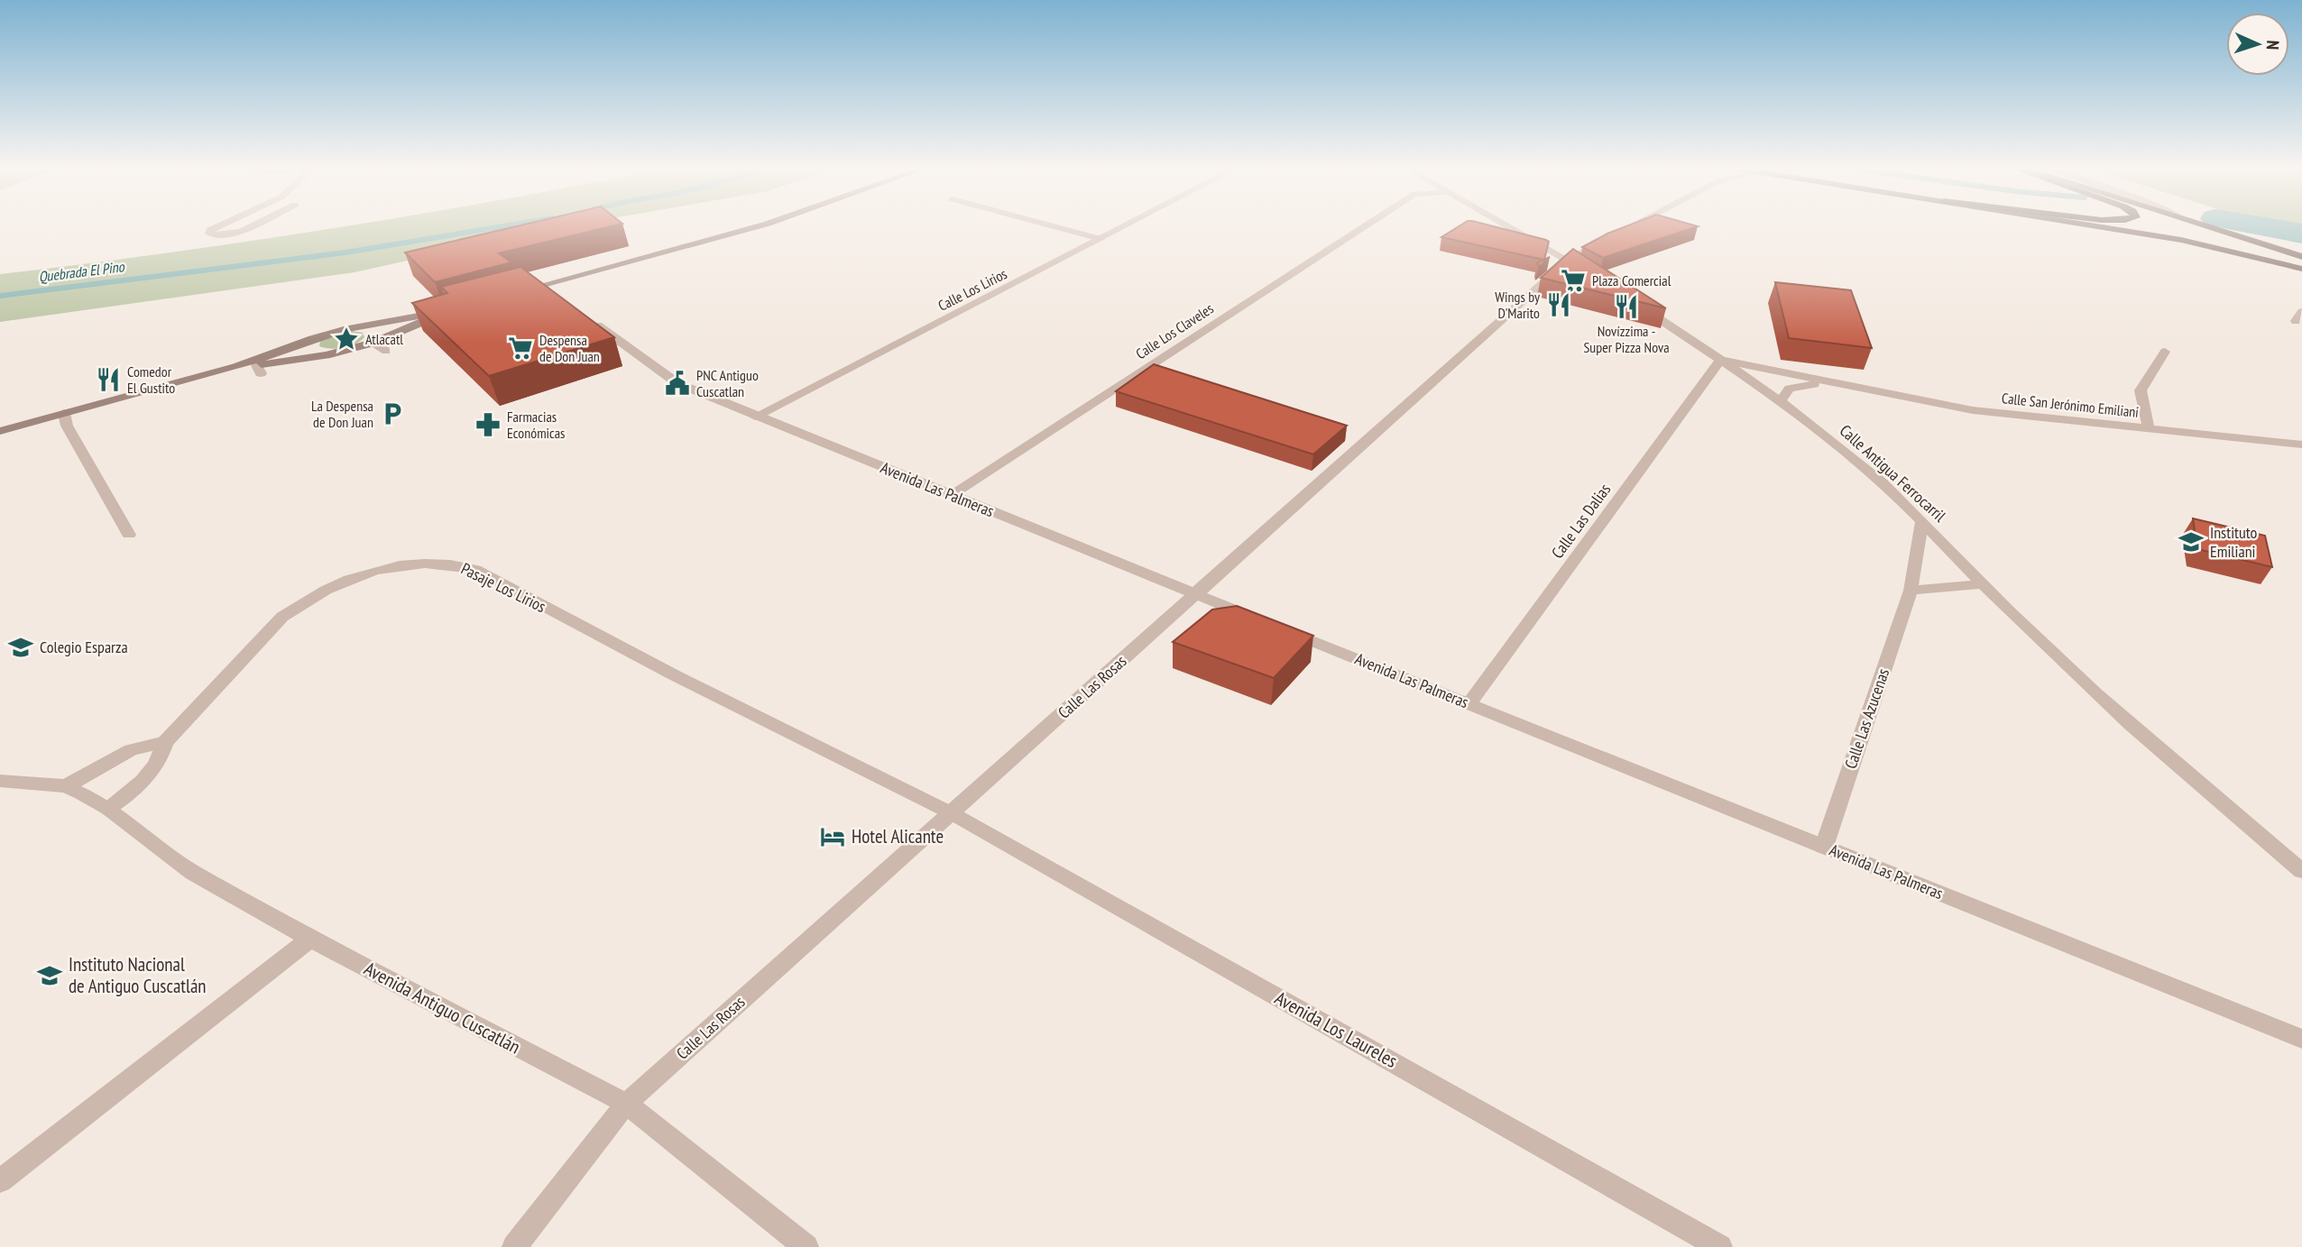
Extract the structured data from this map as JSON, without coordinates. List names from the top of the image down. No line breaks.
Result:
{"streets":{"street":["Calle Los Lirios","Calle Los Claveles","Calle San Jerónimo Emiliani","Calle Antigua Ferrocarril","Avenida Las Palmeras","Calle Las Dalias","Pasaje Los Lirios","Calle Las Rosas","Calle Las Azucenas","Avenida Antiguo Cuscatlán","Avenida Los Laureles"]},"crossings":[["Calle Los Lirios","Avenida Las Palmeras"],["Calle Los Claveles","Avenida Las Palmeras"],["Calle San Jerónimo Emiliani","Calle Antigua Ferrocarril"],["Calle San Jerónimo Emiliani","Calle Las Dalias"],["Calle Antigua Ferrocarril","Calle Las Dalias"],["Calle Antigua Ferrocarril","Calle Las Azucenas"],["Avenida Las Palmeras","Calle Las Dalias"],["Avenida Las Palmeras","Calle Las Rosas"],["Avenida Las Palmeras","Calle Las Azucenas"],["Pasaje Los Lirios","Calle Las Rosas"],["Pasaje Los Lirios","Avenida Antiguo Cuscatlán"],["Pasaje Los Lirios","Avenida Los Laureles"],["Calle Las Rosas","Avenida Antiguo Cuscatlán"],["Calle Las Rosas","Avenida Los Laureles"]],"water":["Quebrada El Pino"],"places":{"supermarket":["Plaza Comercial","Despensa de Don Juan"],"restaurant":["Wings by D'Marito","Novízzima - Super Pizza Nova","Comedor El Gustito"],"place":["Atlacatl"],"public building":["PNC Antiguo Cuscatlan"],"parking":["La Despensa de Don Juan"],"pharmacy":["Farmacias Económicas"],"school or university":["Instituto Emiliani","Colegio Esparza","Instituto Nacional de Antiguo Cuscatlán"],"hotel":["Hotel Alicante"]},"north":"right"}
